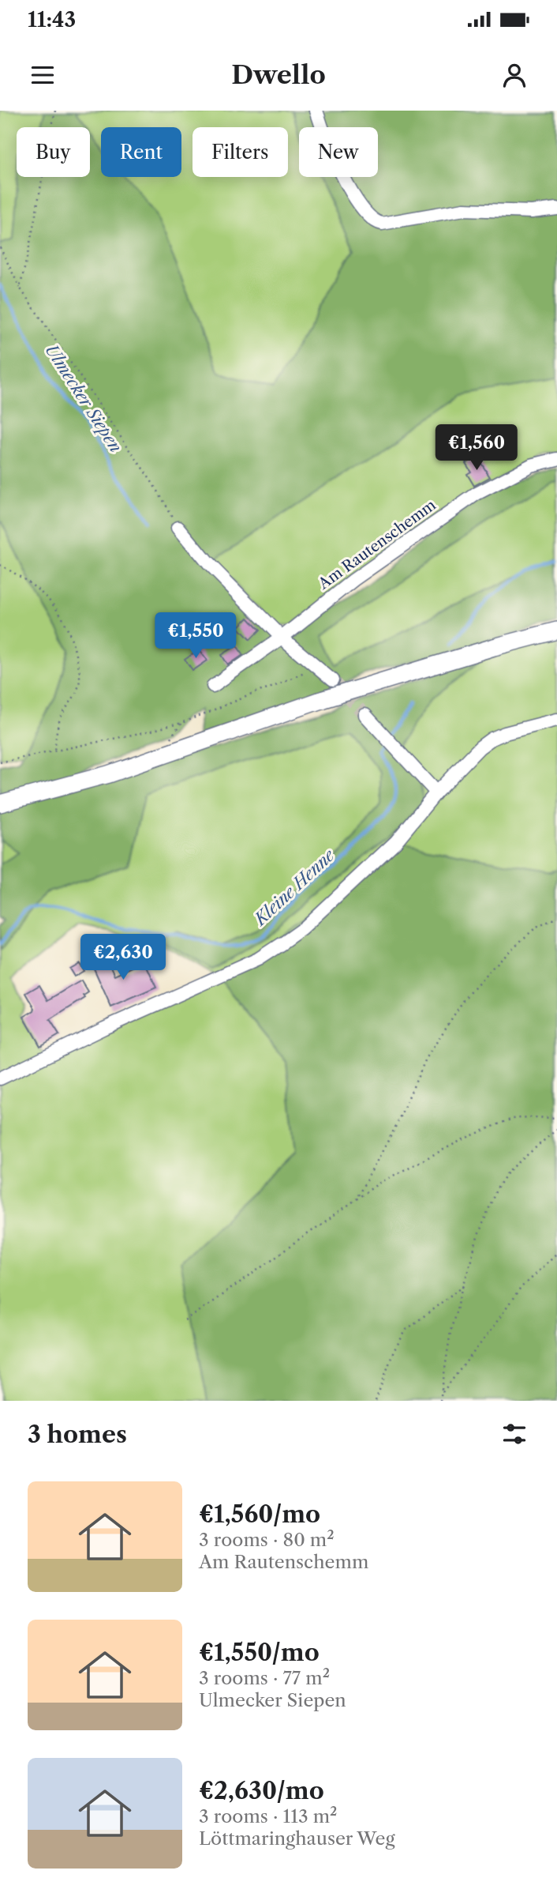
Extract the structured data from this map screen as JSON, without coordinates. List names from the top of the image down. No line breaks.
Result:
{"streets":{"street":["Am Rautenschemm"]},"water":["Ulmecker Siepen","Kleine Henne"],"page":{"status":"11:43","header":"Dwello","chip":["Buy","Rent","Filters","New"],"price":["€1,560","€1,550","€2,630"],"heading":"3 homes","list":[{"name":"€1,560/mo","note":"3 rooms · 80 m² · Am Rautenschemm"},{"name":"€1,550/mo","note":"3 rooms · 77 m² · Ulmecker Siepen"},{"name":"€2,630/mo","note":"3 rooms · 113 m² · Löttmaringhauser Weg"}]}}
